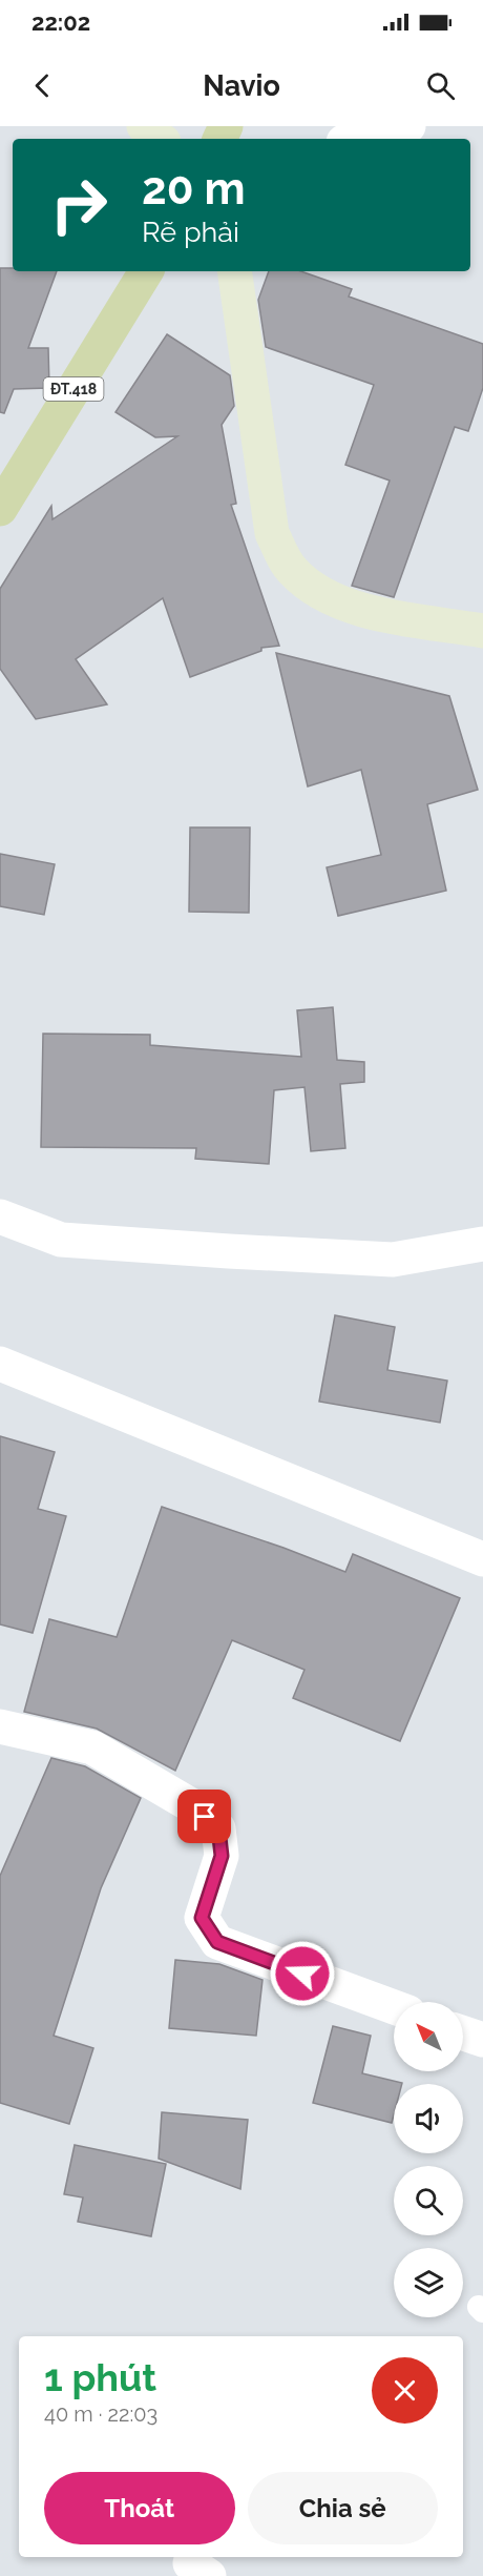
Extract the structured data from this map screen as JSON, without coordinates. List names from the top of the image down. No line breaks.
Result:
{"streets":{"main road":["ĐT.418"]},"north":"top left","page":{"status":"22:02","header":"Navio","turn":["20 m","Rẽ phải"],"heading":["1 phút","40 m · 22:03"],"buttons":["Thoát","Chia sẻ"]}}
